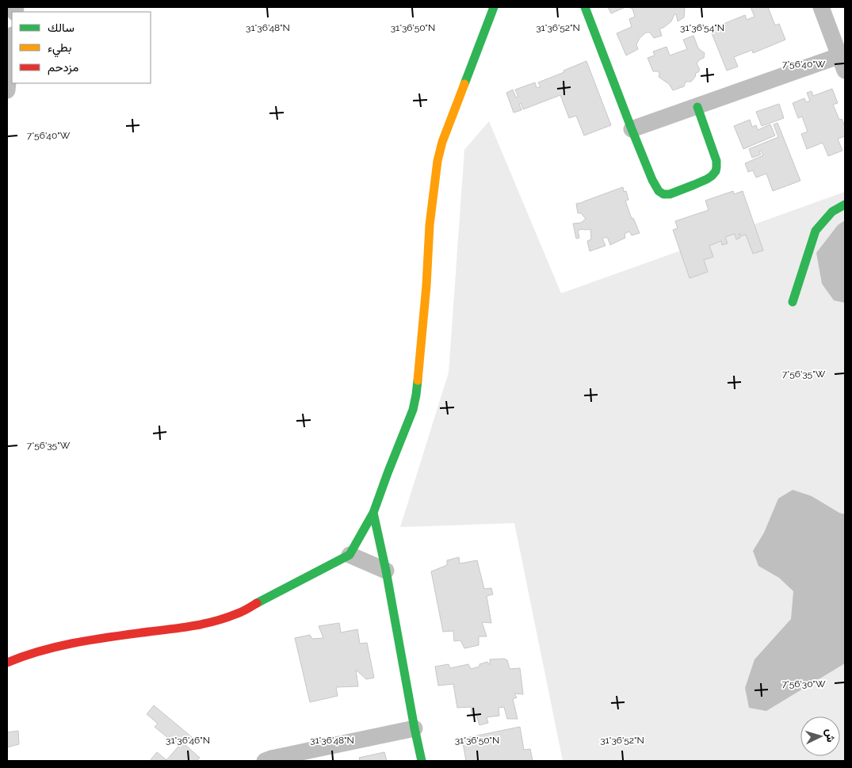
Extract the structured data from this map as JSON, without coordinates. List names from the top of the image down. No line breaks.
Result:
{"legend":["سالك","بطيء","مزدحم"],"north":"right","coordinates":["31°36'48\"N","31°36'50\"N","31°36'52\"N","31°36'54\"N","7°56'40\"W","7°56'35\"W","7°56'30\"W","31°36'46\"N"]}
